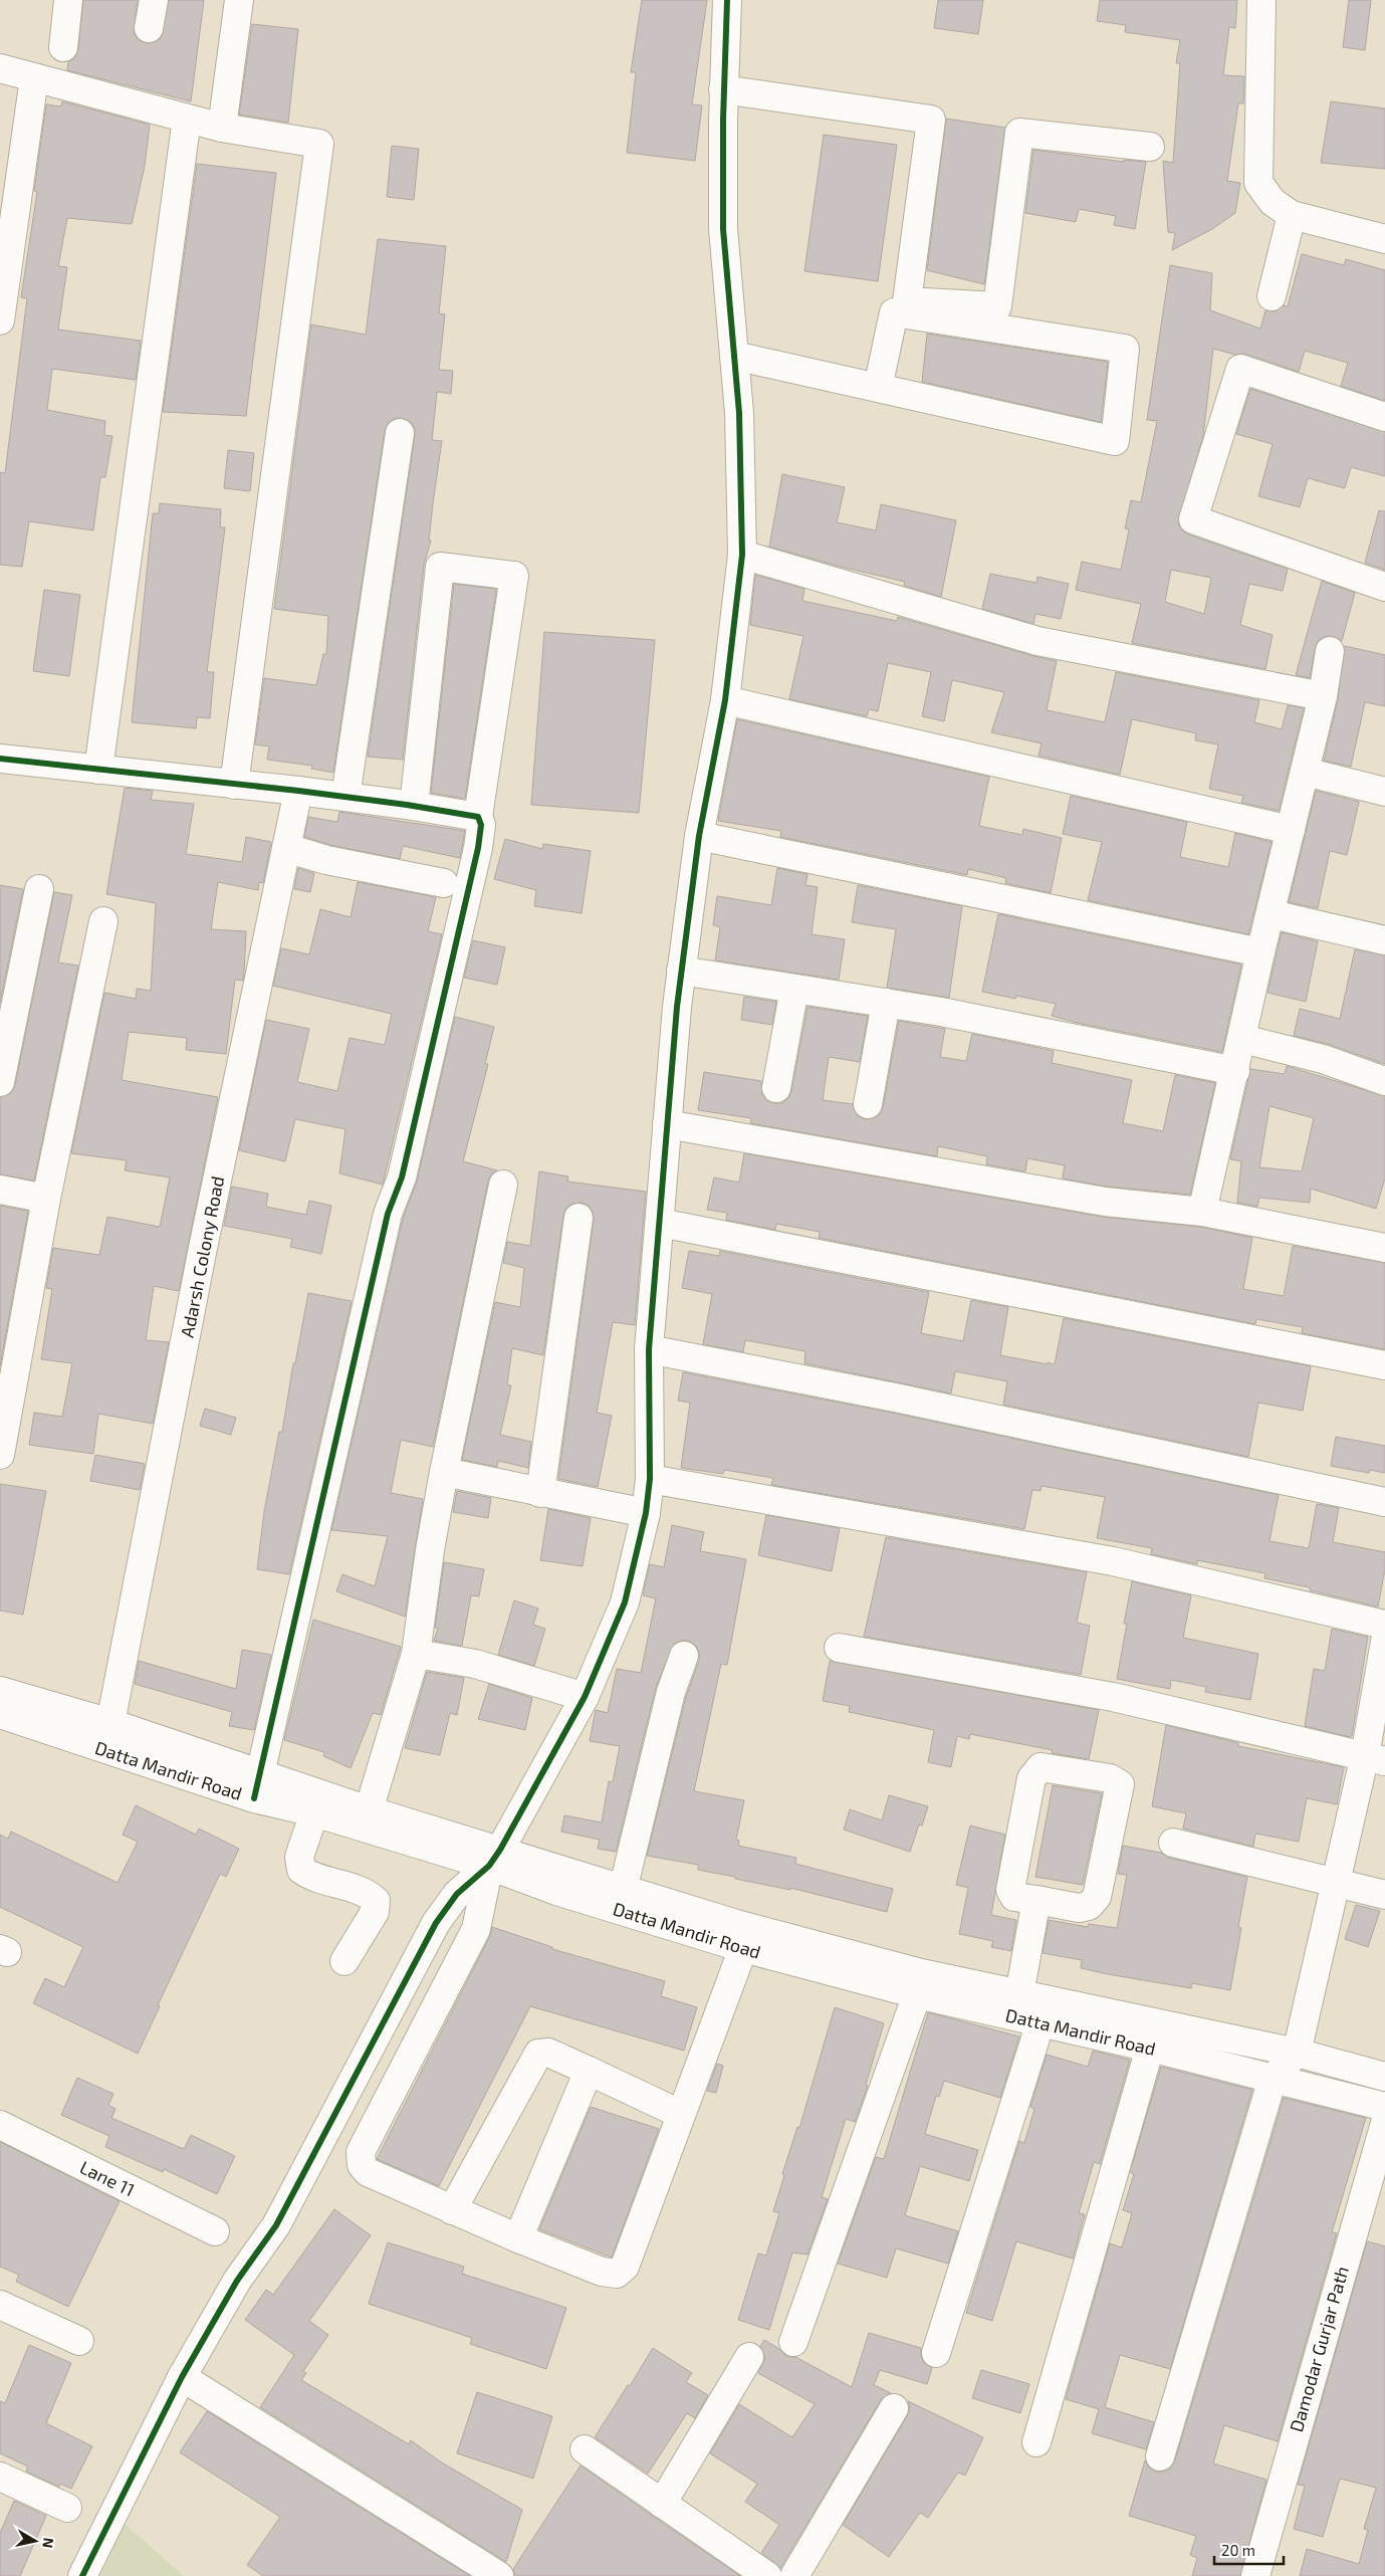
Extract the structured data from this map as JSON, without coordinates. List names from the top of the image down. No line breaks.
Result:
{"streets":{"street":["Adarsh Colony Road","Datta Mandir Road","Lane 11","Damodar Gurjar Path"]},"crossings":[["Adarsh Colony Road","Datta Mandir Road"]],"scale_bar":"20 m","north":"right"}
